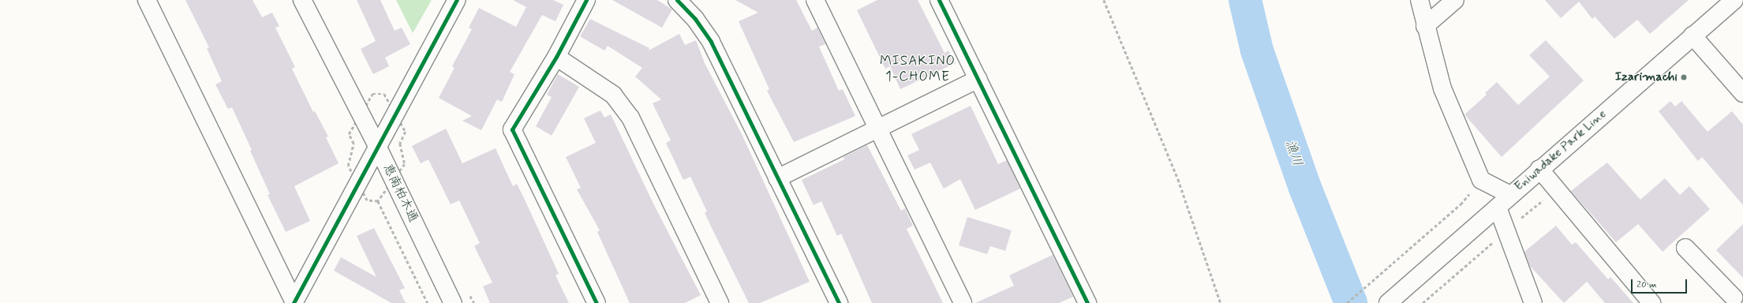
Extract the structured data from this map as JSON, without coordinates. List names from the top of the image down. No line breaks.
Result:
{"streets":{"street":["Eniwadake Park Line","恵南柏木通"]},"districts":["MISAKINO 1-CHOME"],"water":["漁川"],"places":["Izarimachi"],"scale_bar":"20 m"}
